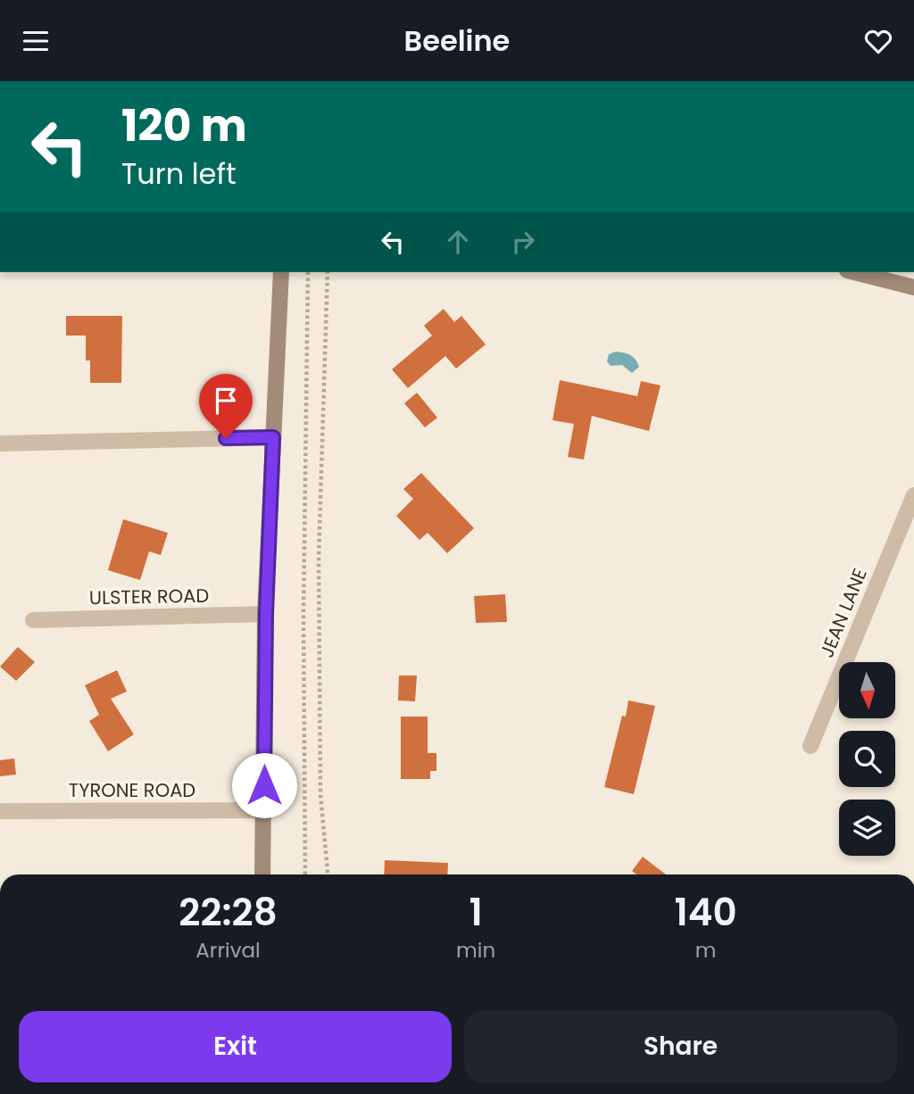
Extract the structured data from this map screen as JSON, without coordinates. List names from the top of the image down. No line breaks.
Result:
{"streets":{"street":["ULSTER ROAD","JEAN LANE","TYRONE ROAD"]},"north":"bottom","page":{"header":"Beeline","turn":["120 m","Turn left"],"eta":["22:28","Arrival","1","min","140","m"],"buttons":["Exit","Share"]}}
